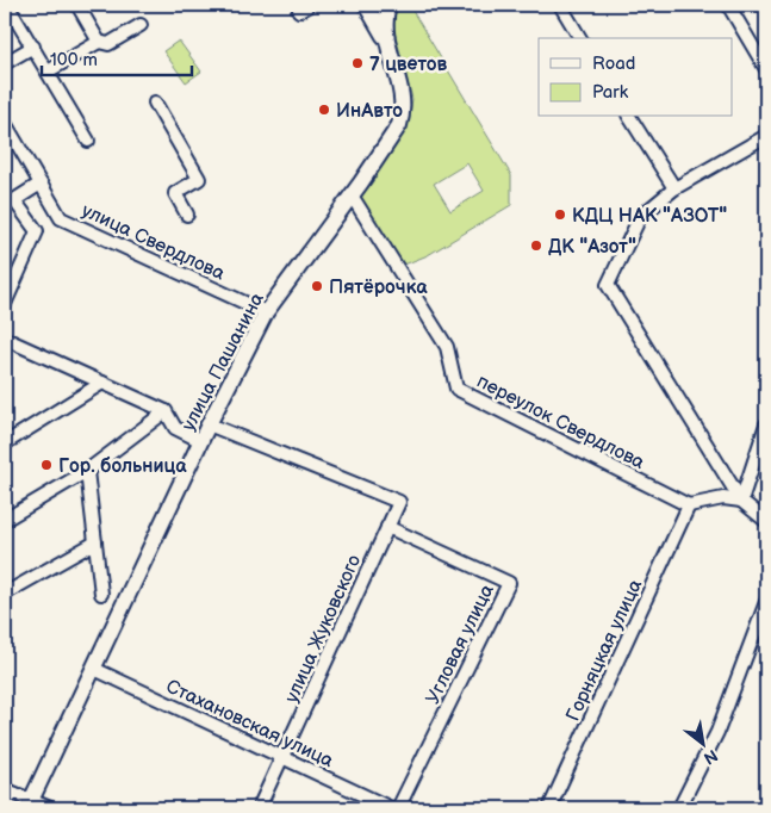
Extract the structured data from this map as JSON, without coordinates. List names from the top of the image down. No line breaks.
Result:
{"streets":{"main road":["улица Пашанина"],"street":["улица Свердлова","переулок Свердлова","улица Жуковского","Угловая улица","Горняцкая улица","Стахановская улица"]},"crossings":[["улица Свердлова","улица Пашанина"],["улица Пашанина","переулок Свердлова"],["улица Пашанина","улица Жуковского"],["улица Пашанина","Стахановская улица"],["переулок Свердлова","Горняцкая улица"],["улица Жуковского","Угловая улица"],["улица Жуковского","Стахановская улица"]],"places":["7 цветов","ИнАвто","КДЦ НАК \"АЗОТ\"","ДК \"Азот\"","Пятёрочка","Гор. больница"],"legend":["Road","Park"],"scale_bar":"100 m","north":"bottom right"}
